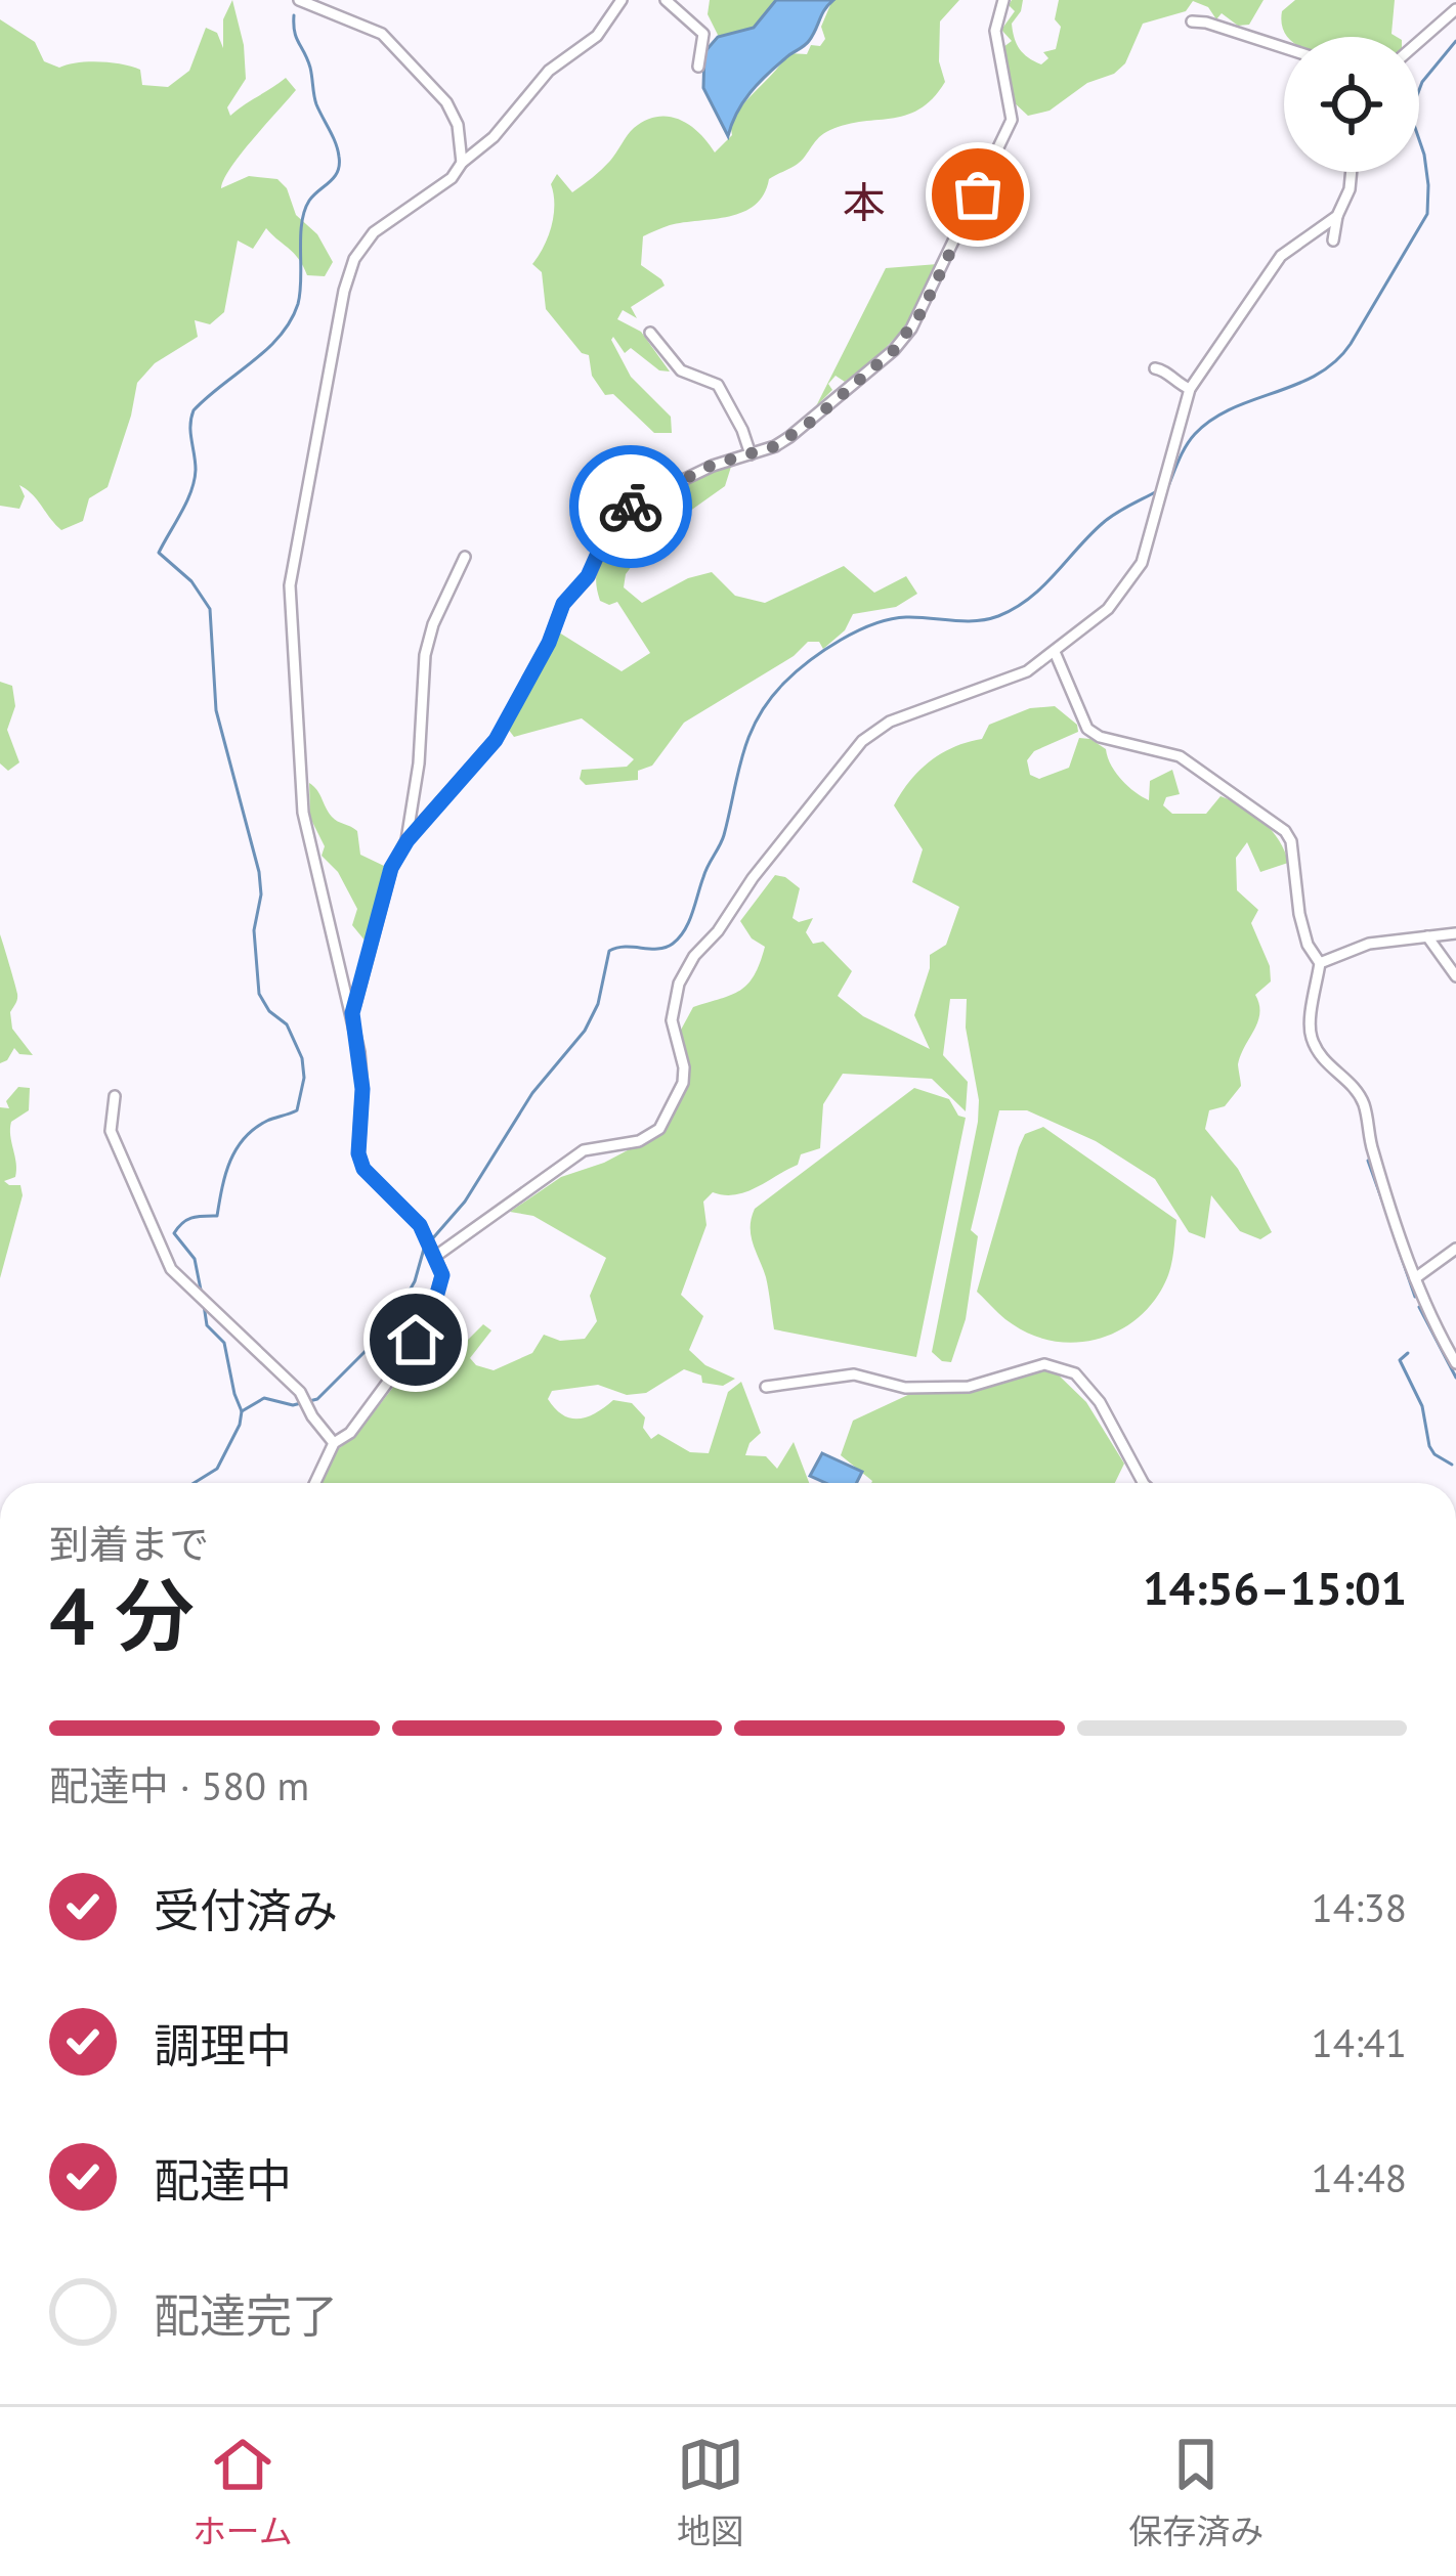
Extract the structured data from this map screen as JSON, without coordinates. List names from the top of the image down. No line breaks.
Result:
{"districts":["本"],"page":{"heading":["4 分","到着まで","14:56–15:01"],"bar":"配達中 · 580 m","list":[["受付済み","14:38"],["調理中","14:41"],["配達中","14:48"],"配達完了"],"tabs":["ホーム","地図","保存済み"]}}
